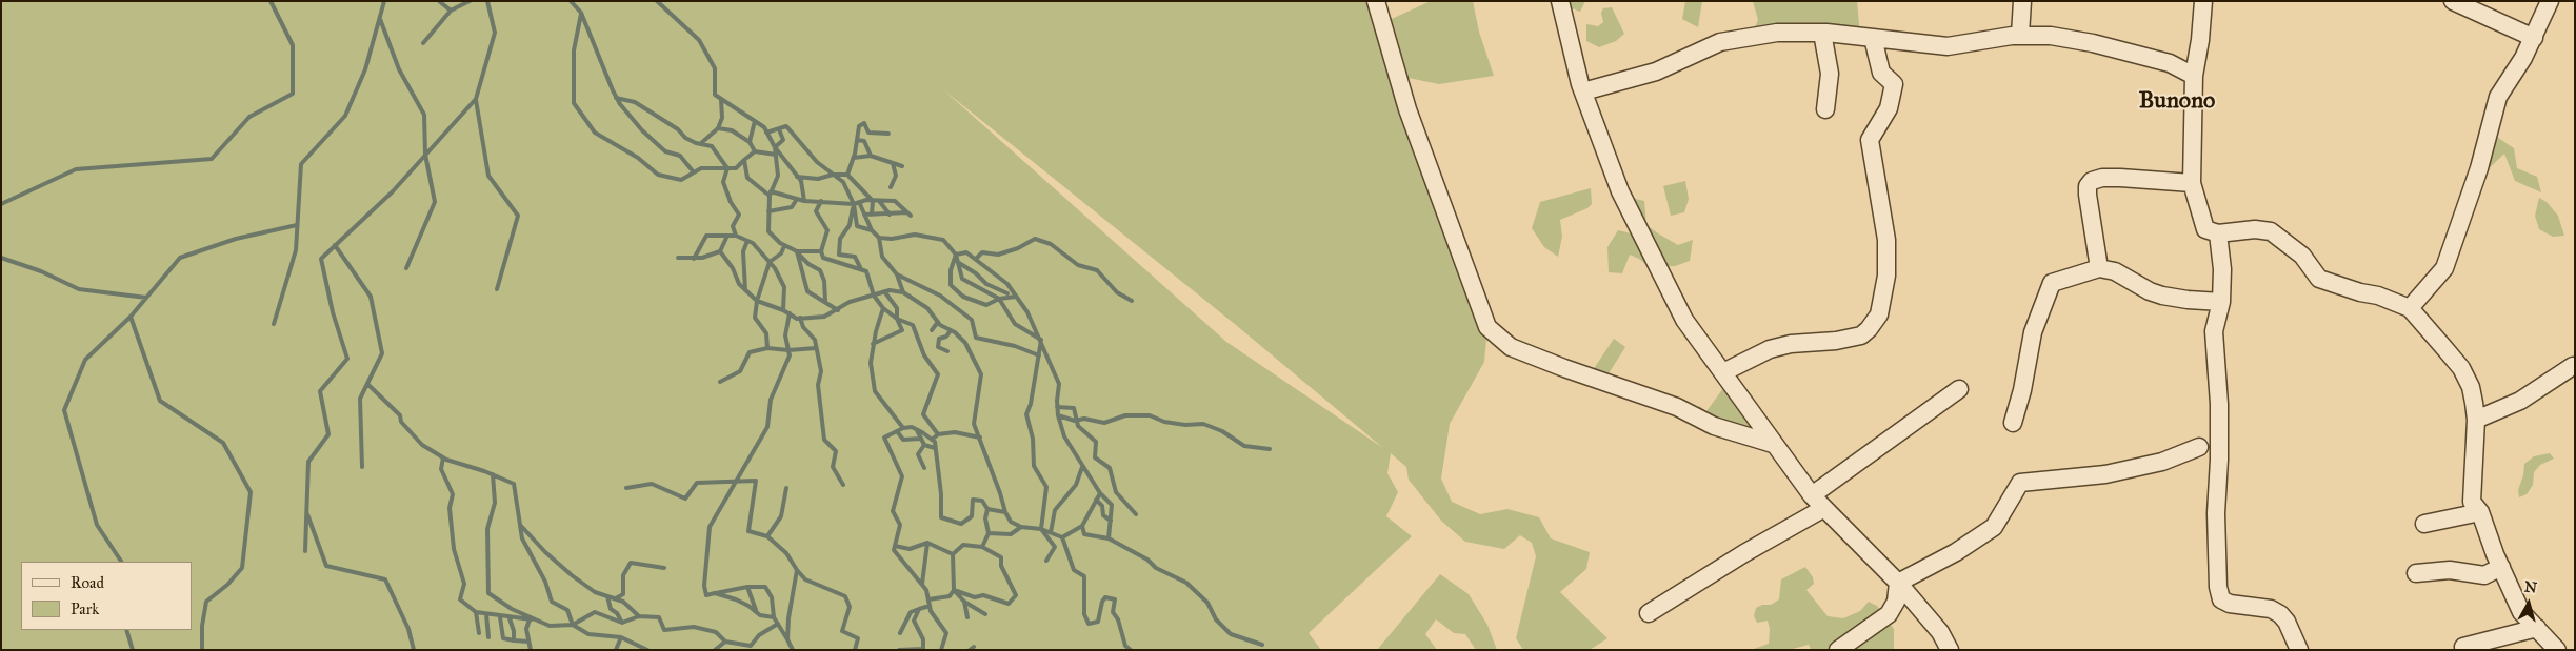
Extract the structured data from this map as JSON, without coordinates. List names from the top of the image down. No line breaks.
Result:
{"districts":["Bunono"],"legend":["Road","Park"],"north":"top"}
